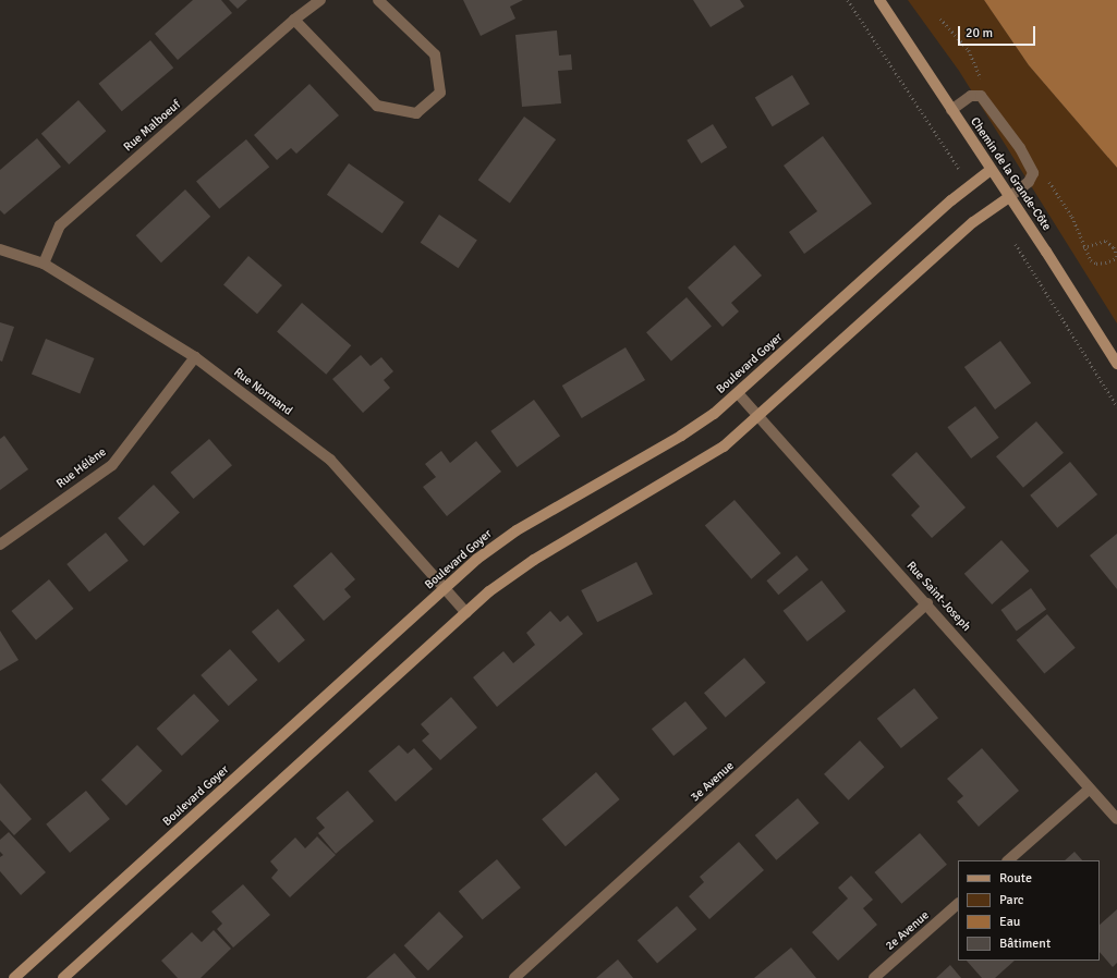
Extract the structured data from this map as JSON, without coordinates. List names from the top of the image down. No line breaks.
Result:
{"streets":{"street":["Rue Malboeuf","Chemin de la Grande-Côte","Boulevard Goyer","Rue Normand","Rue Hélène","Rue Saint-Joseph","3e Avenue","2e Avenue"]},"crossings":[["Rue Malboeuf","Rue Normand"],["Chemin de la Grande-Côte","Boulevard Goyer"],["Boulevard Goyer","Rue Normand"],["Boulevard Goyer","Rue Saint-Joseph"],["Rue Normand","Rue Hélène"],["Rue Saint-Joseph","3e Avenue"]],"legend":["Route","Parc","Eau","Bâtiment"],"scale_bar":"20 m"}
